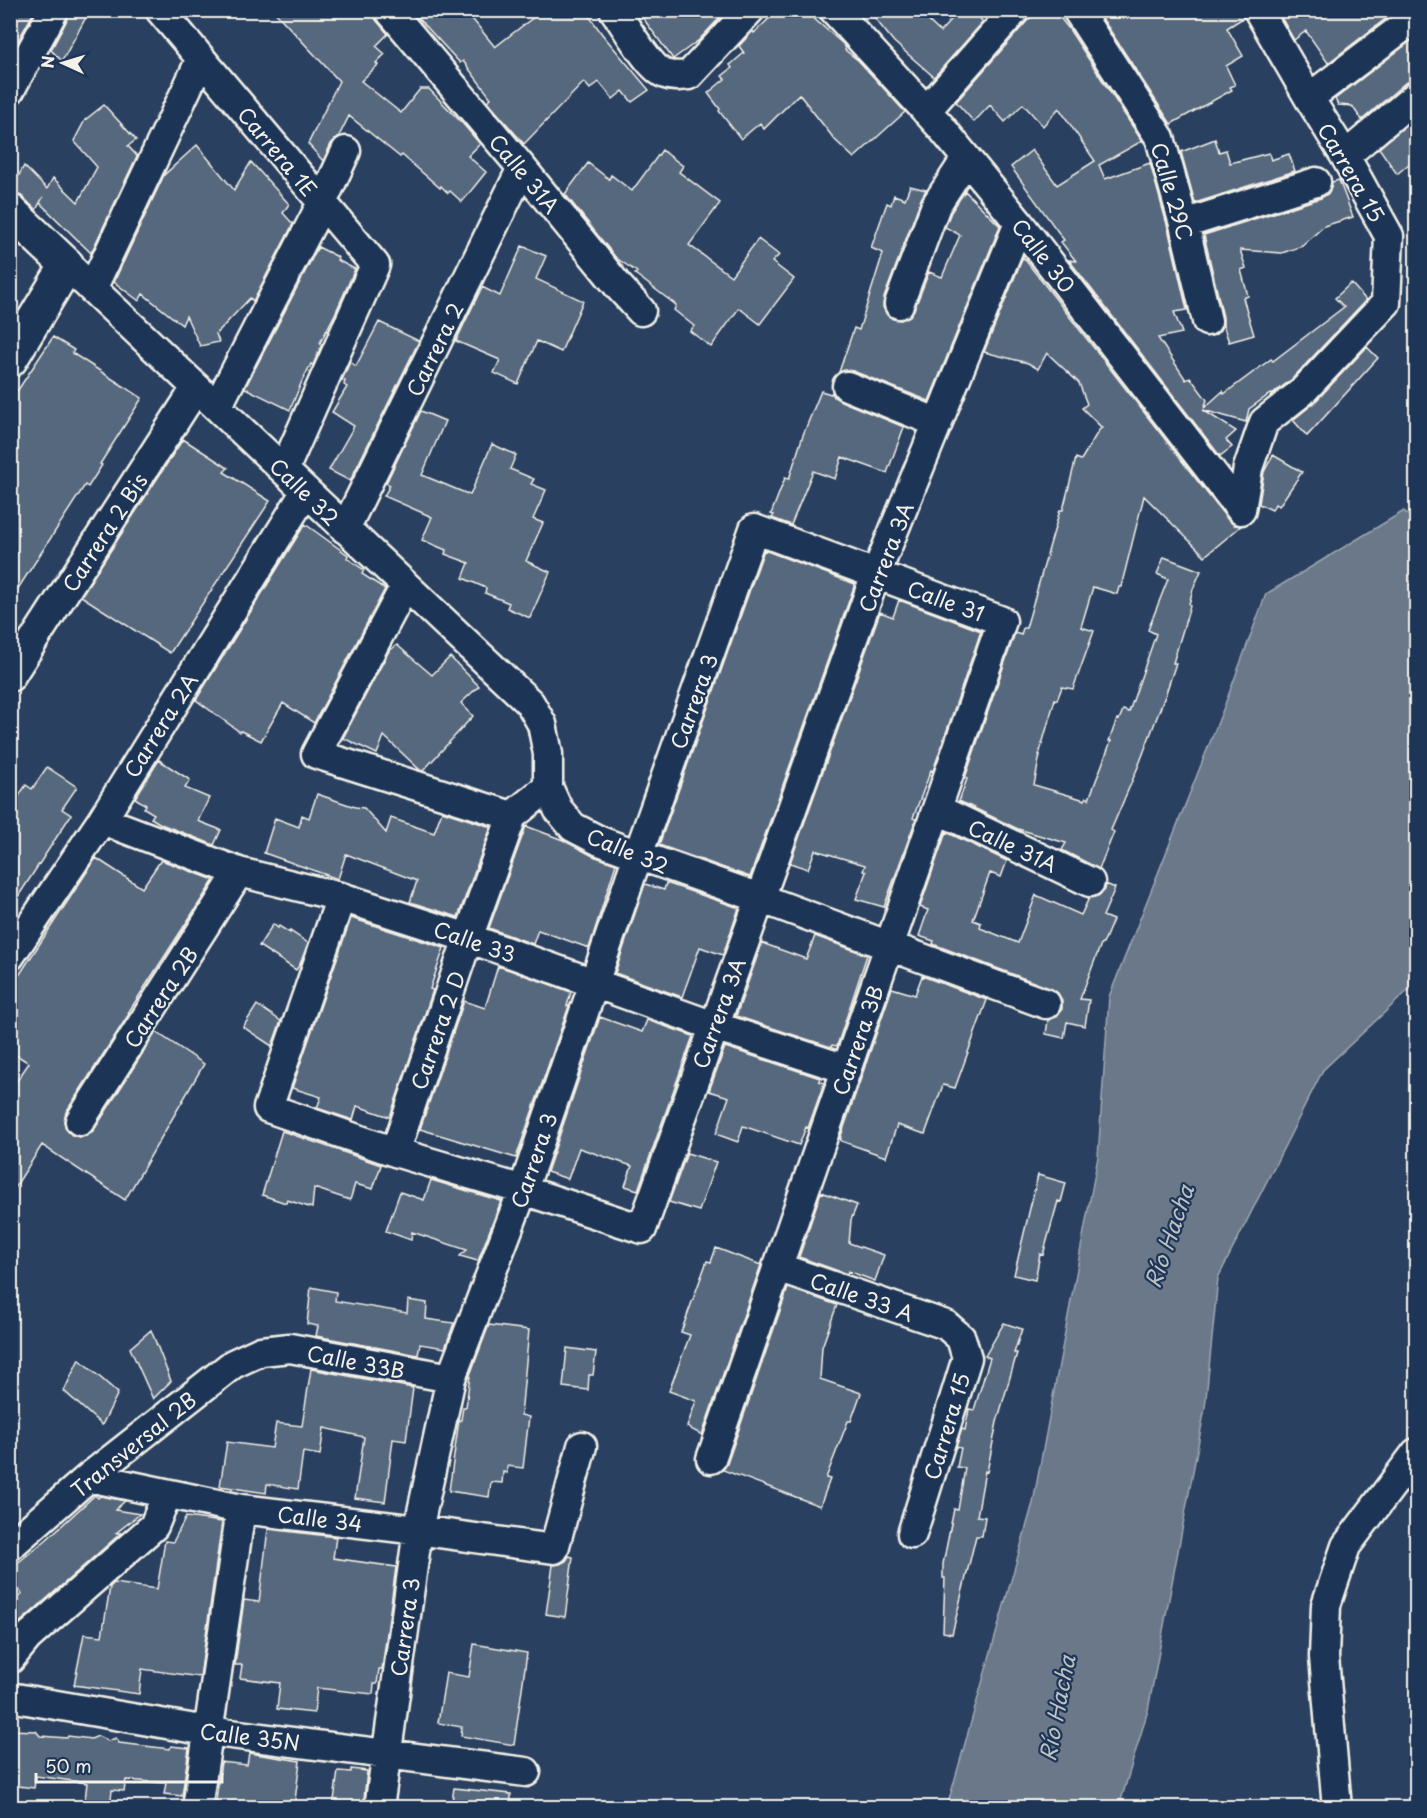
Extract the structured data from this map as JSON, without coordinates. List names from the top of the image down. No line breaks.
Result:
{"streets":{"street":["Carrera 1E","Carrera 15","Calle 31A","Calle 29C","Calle 30","Carrera 2","Calle 32","Carrera 2 Bis","Carrera 3A","Calle 31","Carrera 3","Carrera 2A","Calle 33","Carrera 2B","Carrera 2 D","Carrera 3B","Calle 33 A","Calle 33B","Transversal 2B","Calle 34","Calle 35N"]},"crossings":[["Carrera 1E","Calle 32"],["Carrera 15","Calle 30"],["Carrera 15","Calle 33 A"],["Calle 31A","Carrera 2"],["Calle 31A","Carrera 3B"],["Calle 30","Carrera 3A"],["Carrera 2","Calle 32"],["Calle 32","Carrera 2 Bis"],["Calle 32","Carrera 3A"],["Calle 32","Carrera 3"],["Calle 32","Carrera 2A"],["Calle 32","Carrera 3B"],["Carrera 3A","Calle 31"],["Carrera 3A","Carrera 3"],["Carrera 3A","Calle 33"],["Carrera 3A","Carrera 2 D"],["Calle 31","Carrera 3"],["Calle 31","Carrera 3B"],["Carrera 3","Calle 33"],["Carrera 3","Calle 33B"],["Carrera 3","Calle 34"],["Carrera 3","Calle 35N"],["Carrera 2A","Calle 33"],["Calle 33","Carrera 2B"],["Calle 33","Carrera 2 D"],["Calle 33","Carrera 3B"],["Carrera 3B","Calle 33 A"],["Calle 33B","Transversal 2B"],["Transversal 2B","Calle 34"]],"water":["Río Hacha"],"scale_bar":"50 m","north":"left"}
